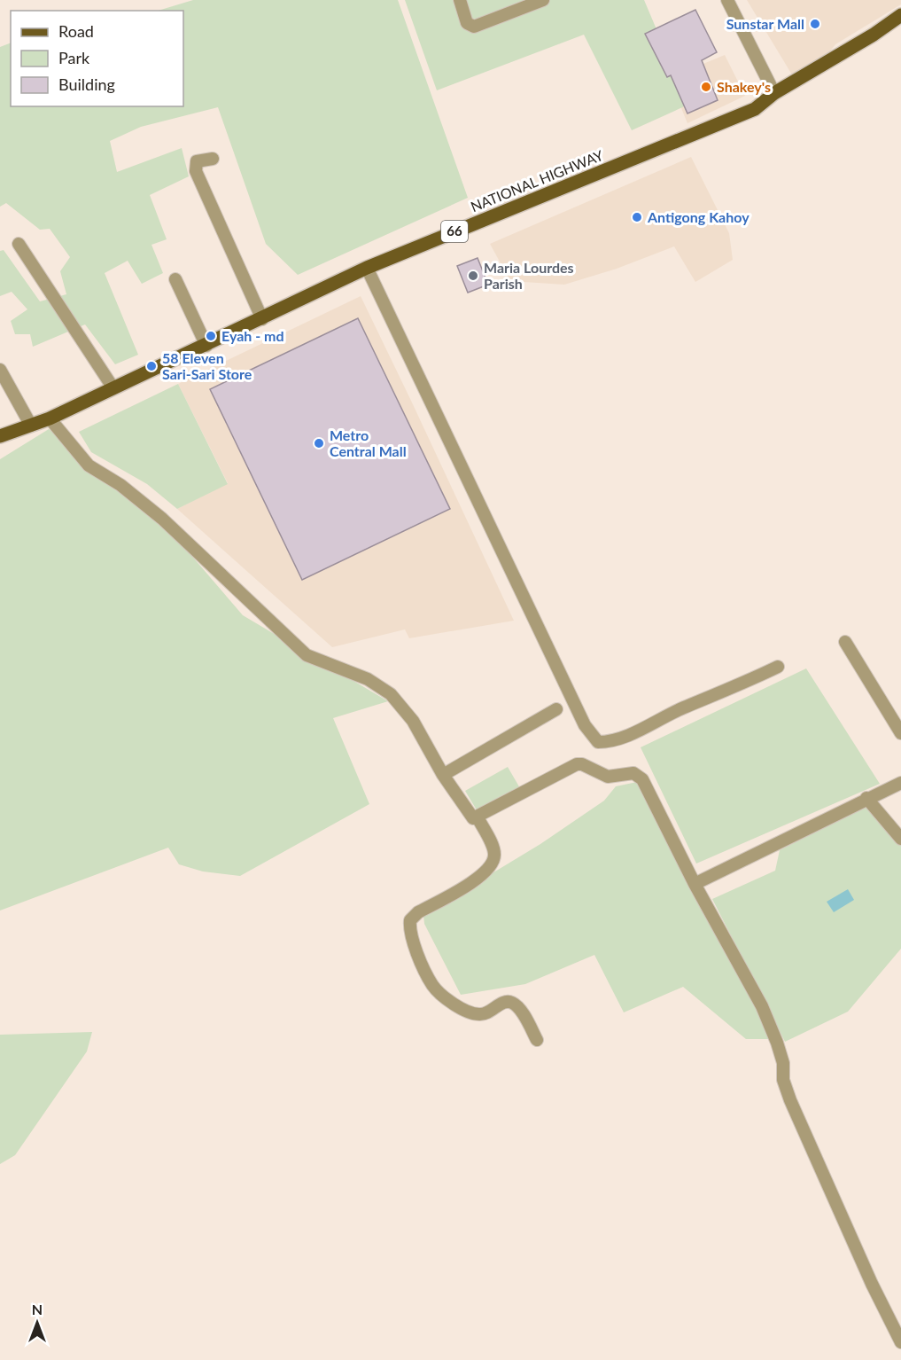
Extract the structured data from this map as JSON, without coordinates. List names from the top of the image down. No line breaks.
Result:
{"streets":{"main road":["NATIONAL HIGHWAY","66"]},"places":["Sunstar Mall","Shakey's","Antigong Kahoy","Maria Lourdes Parish","Eyah - md","58 Eleven Sari-Sari Store","Metro Central Mall"],"legend":["Road","Park","Building"],"north":"top"}
